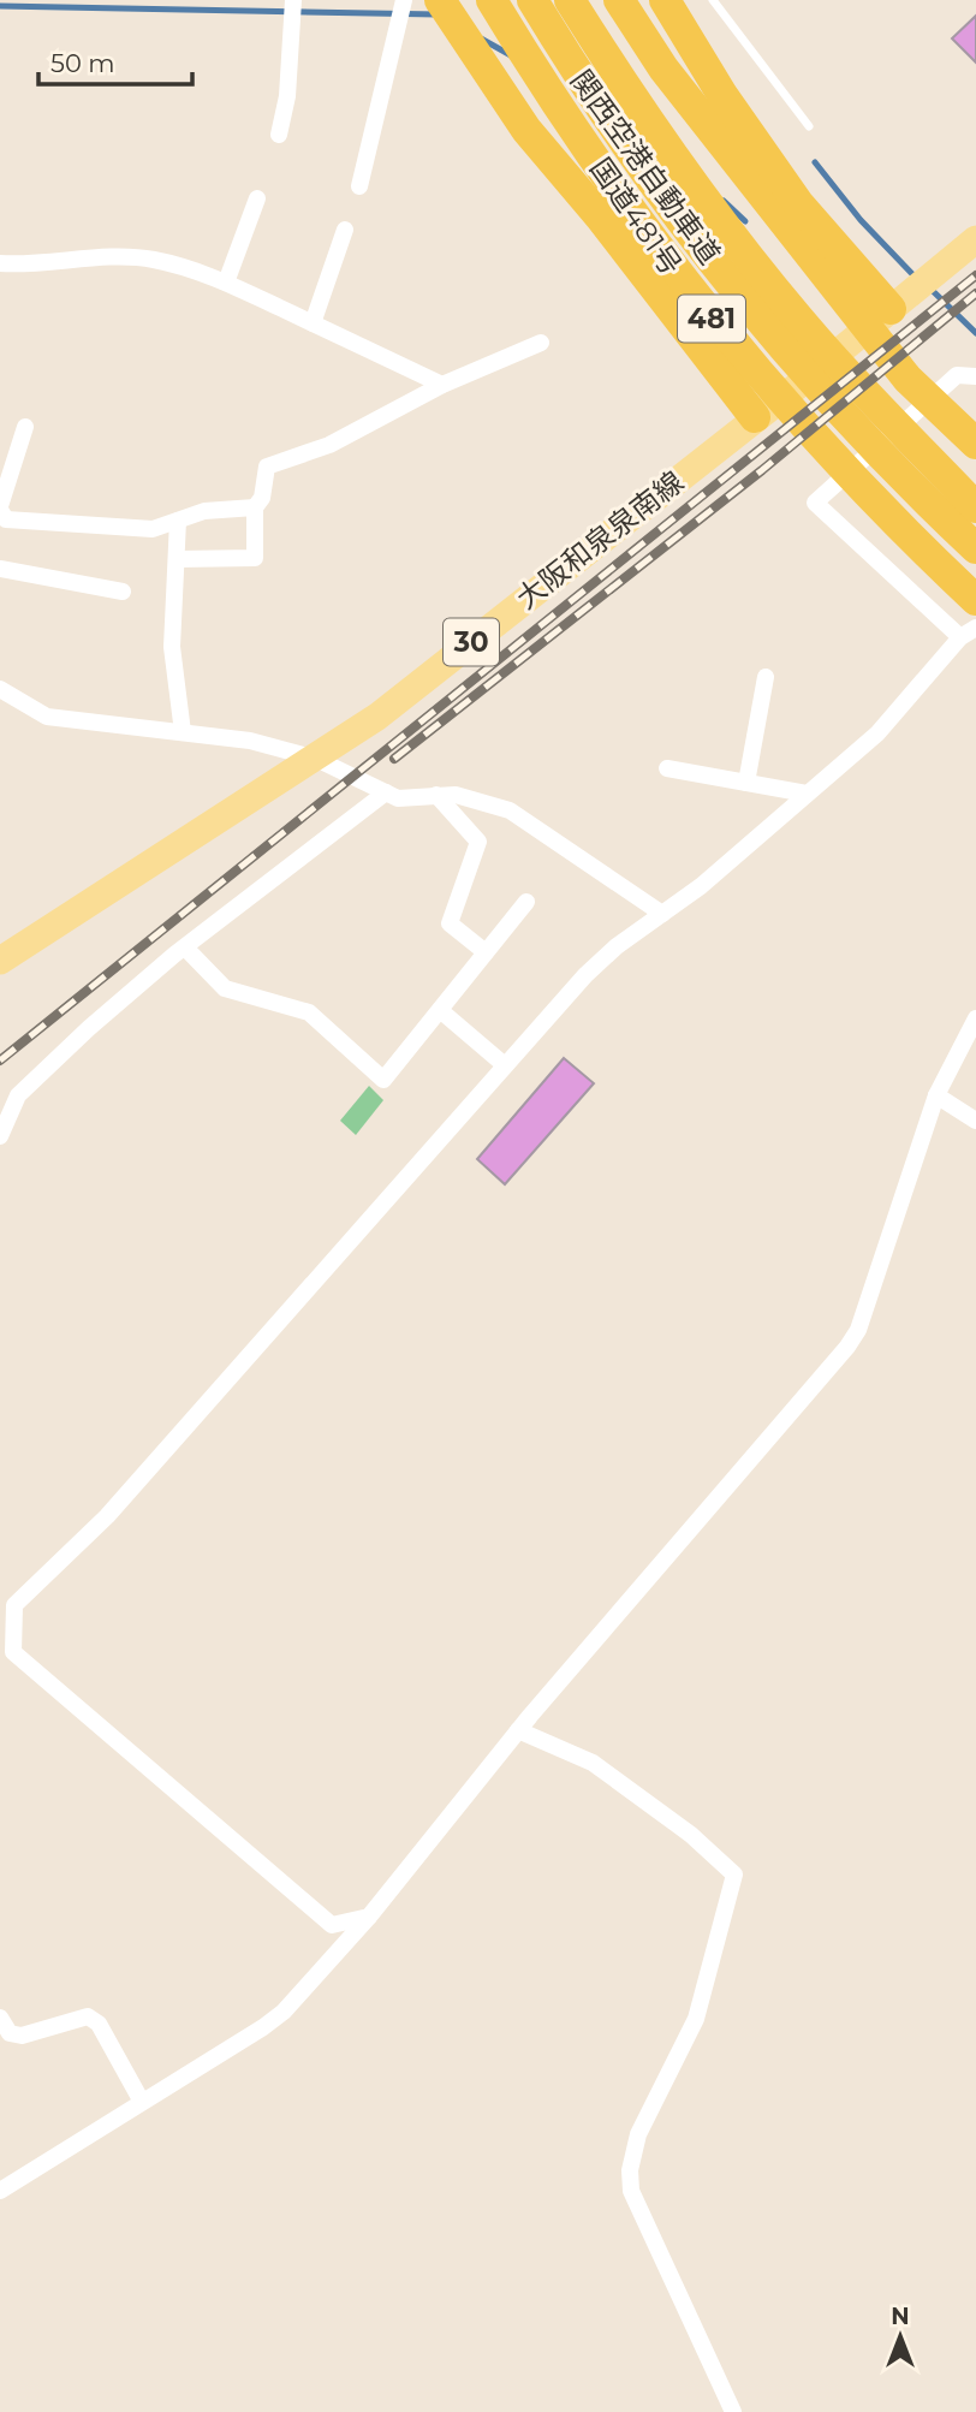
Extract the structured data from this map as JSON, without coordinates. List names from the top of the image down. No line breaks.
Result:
{"streets":{"highway":["関西空港自動車道","国道481号","481"],"main road":["大阪和泉泉南線","30"]},"crossings":[["481","大阪和泉泉南線"]],"scale_bar":"50 m","north":"top"}
